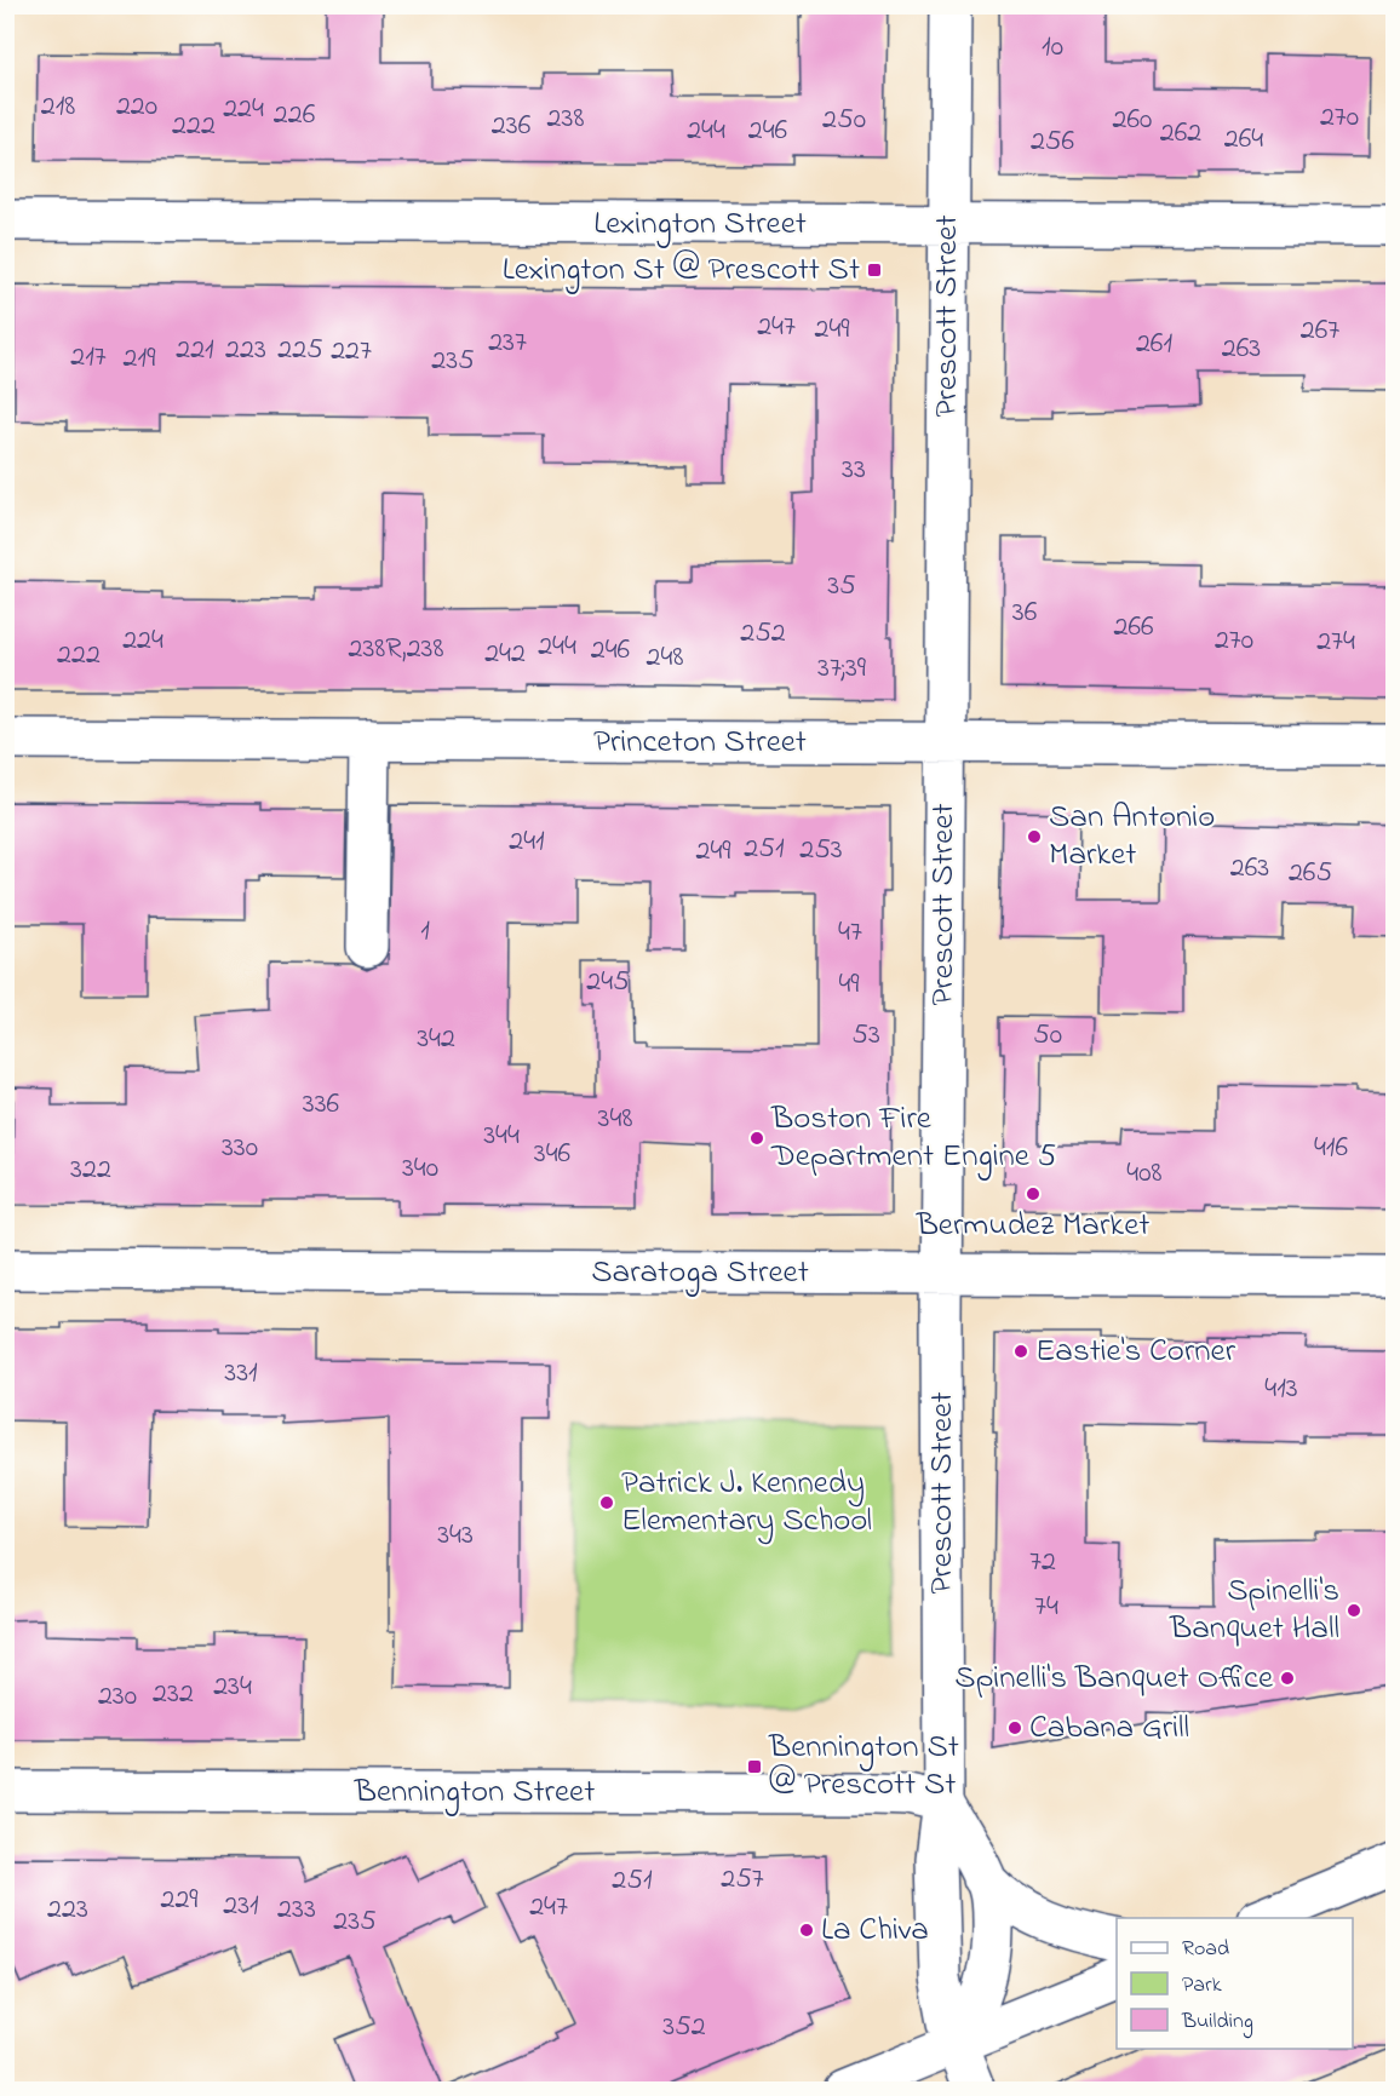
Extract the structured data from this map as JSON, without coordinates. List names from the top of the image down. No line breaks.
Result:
{"streets":{"street":["Lexington Street","Prescott Street","Princeton Street","Saratoga Street","Bennington Street"]},"crossings":[["Lexington Street","Prescott Street"],["Prescott Street","Princeton Street"],["Prescott Street","Saratoga Street"],["Prescott Street","Bennington Street"]],"places":{"transit":["Lexington St @ Prescott St","Bennington St @ Prescott St"],"other":["San Antonio Market","Boston Fire Department Engine 5","Bermudez Market","Eastie's Corner","Patrick J. Kennedy Elementary School","Spinelli's Banquet Hall","Spinelli's Banquet Office","Cabana Grill","La Chiva"]},"house_numbers":["10","218","220","224","226","270","238","250","260","222","236","244","246","262","264","256","247","249","267","237","261","263","221","223","225","227","217","219","235","33","35","36","266","252","224","270","274","244","238R,238","246","242","222","248","37;39","241","251","253","249","263","265","1","47","245","49","53","50","342","336","348","344","330","416","346","340","322","408","331","413","343","72","74","234","232","230","257","251","229","231","247","223","233","235","352"],"legend":["Road","Park","Building"]}
